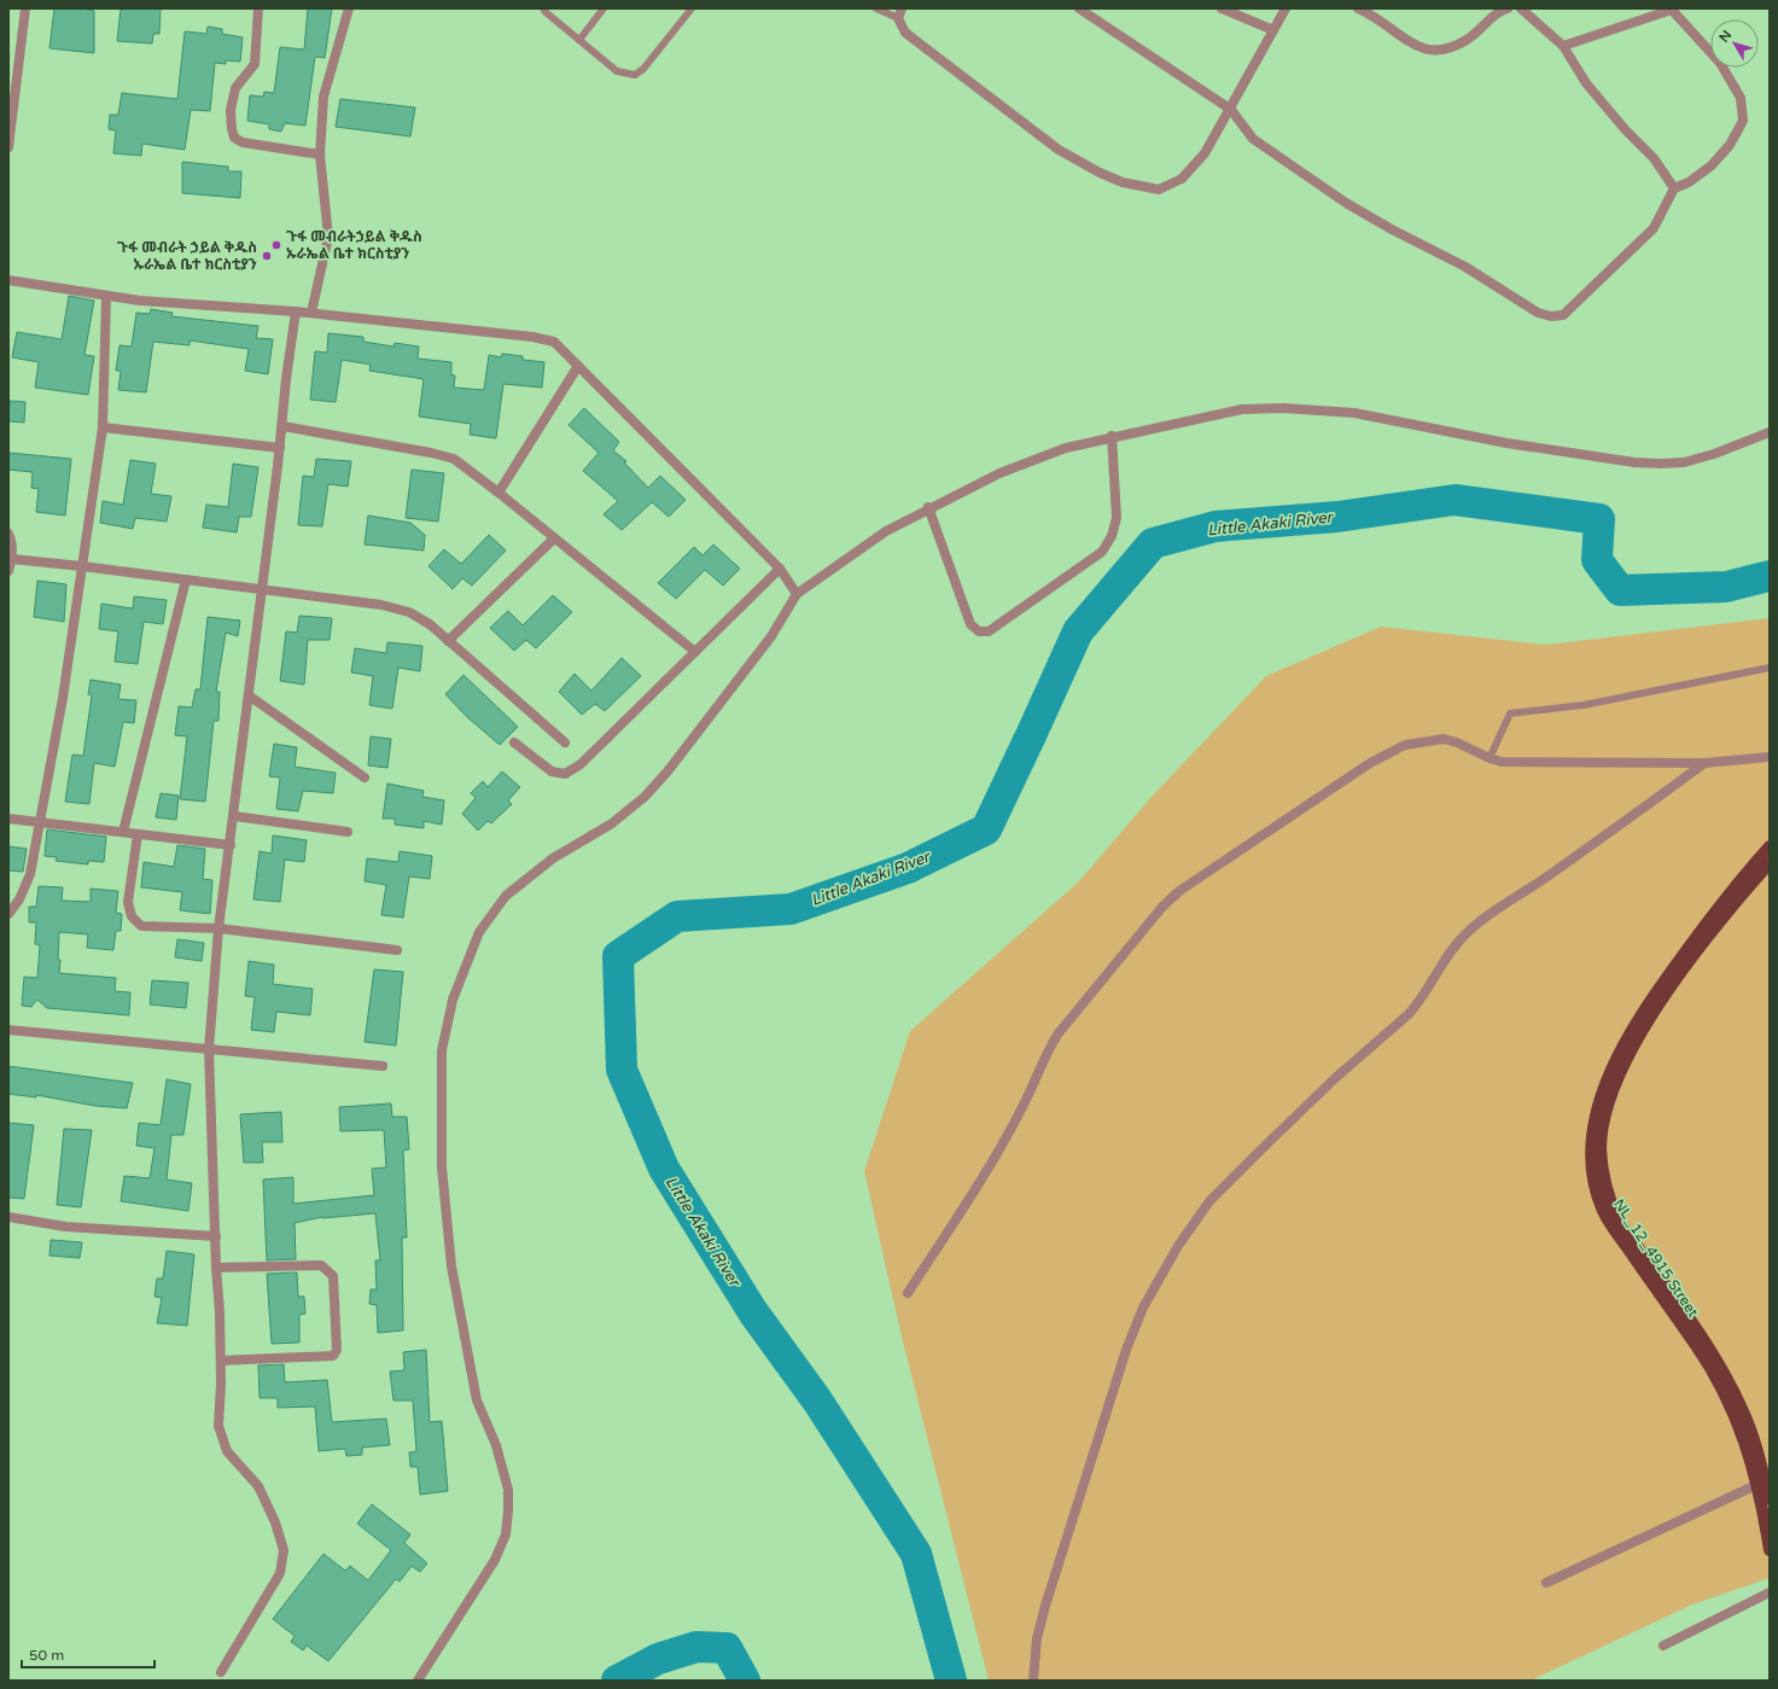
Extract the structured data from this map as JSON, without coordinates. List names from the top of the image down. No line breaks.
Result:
{"streets":{"main road":["NL_12_4915 Street"]},"water":["Little Akaki River"],"places":["ጉፋ መብራትኃይል ቅዱስ ኡራኤል ቤተ ክርስቲያን","ጉፋ መብራት ኃይል ቅዱስ ኡራኤል ቤተ ክርስቲያን"],"scale_bar":"50 m","north":"top left"}
